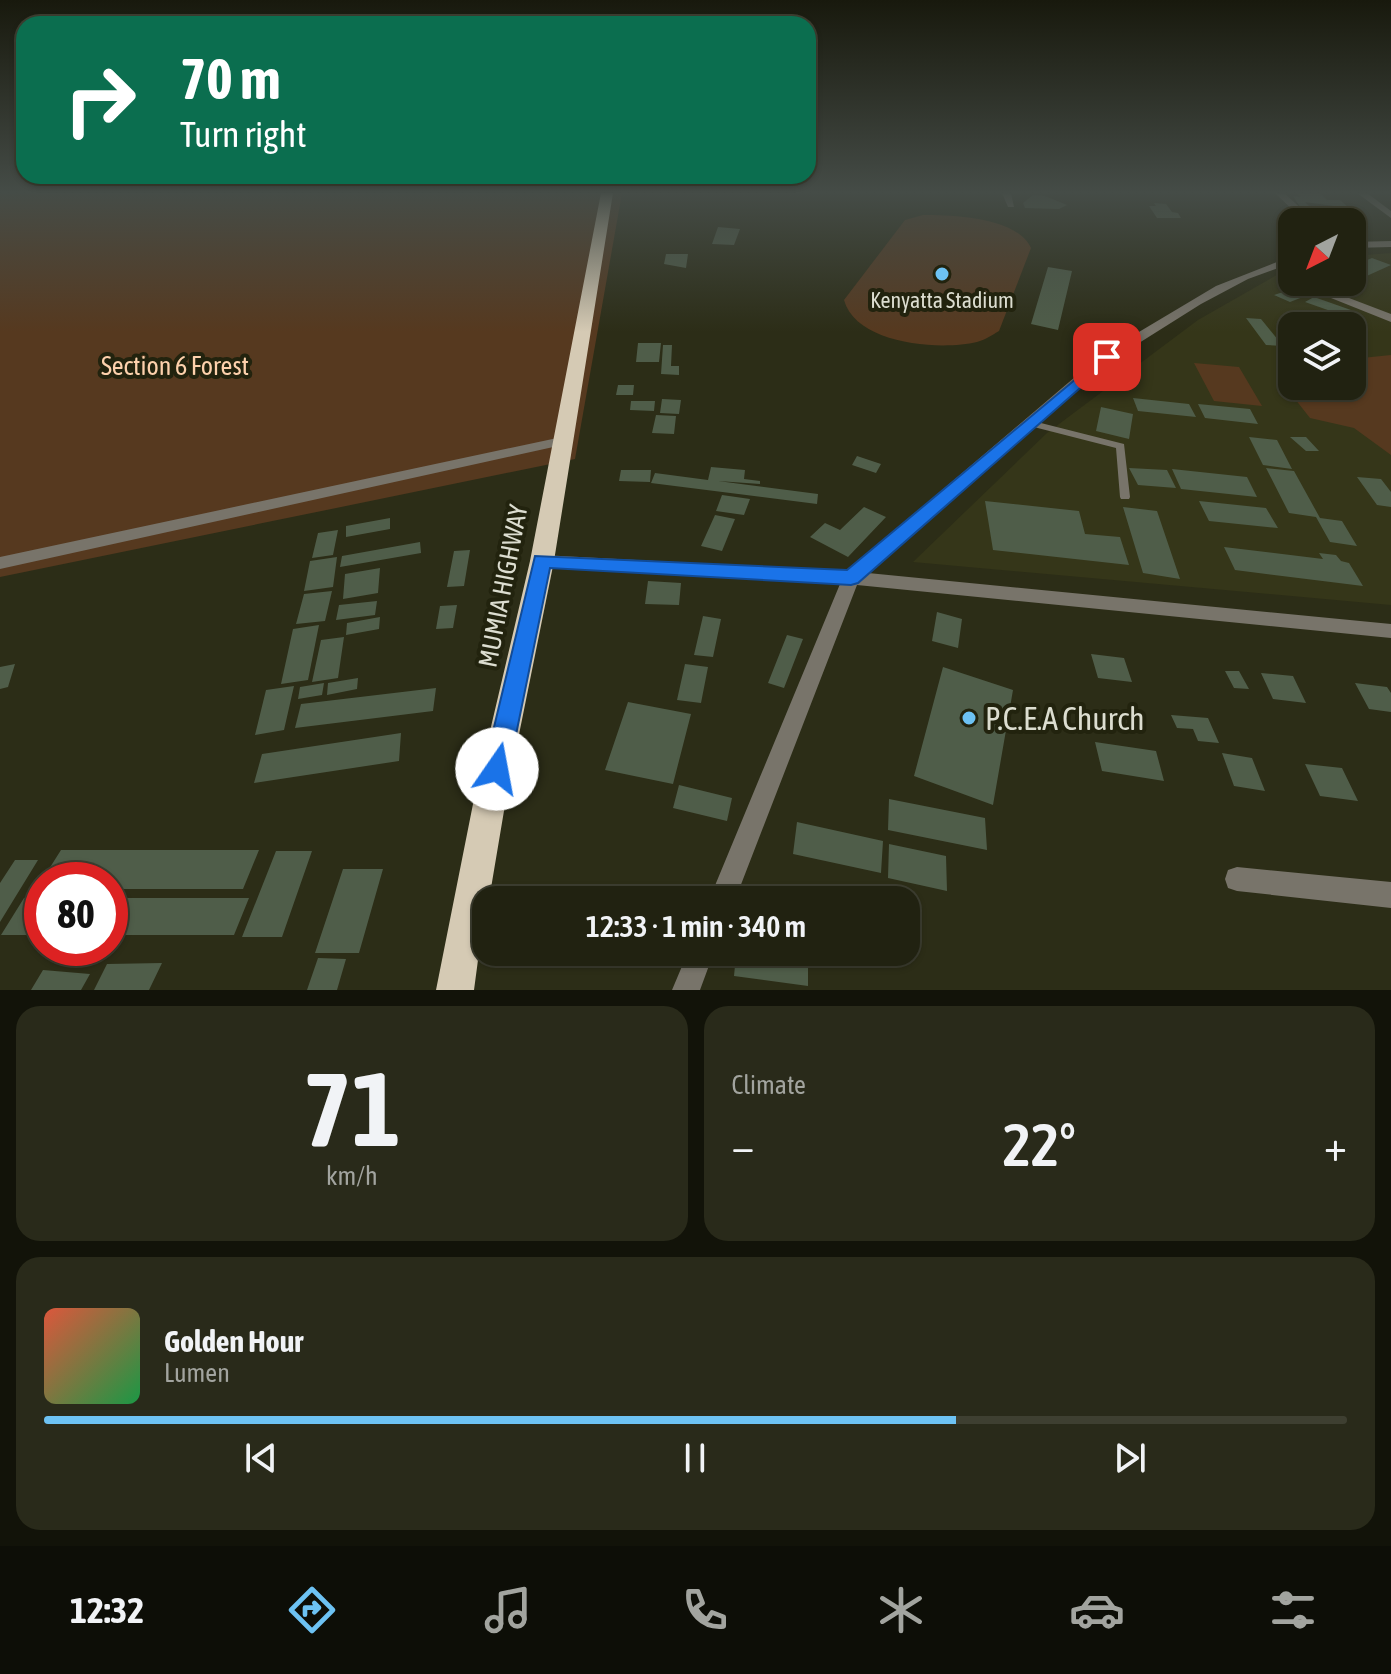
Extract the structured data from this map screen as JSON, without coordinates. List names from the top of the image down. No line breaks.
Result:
{"streets":{"highway":["MUMIA HIGHWAY"]},"parks":["Section 6 Forest"],"places":["Kenyatta Stadium","P.C.E.A Church"],"north":"bottom left","page":{"turn":["70 m","Turn right"],"limit":"80","trip":"12:33 · 1 min · 340 m","tile":[["71","km/h"],"Climate"],"heat":["−","22°","+"],"song":["Golden Hour","Lumen"],"tabs":"12:32"}}
